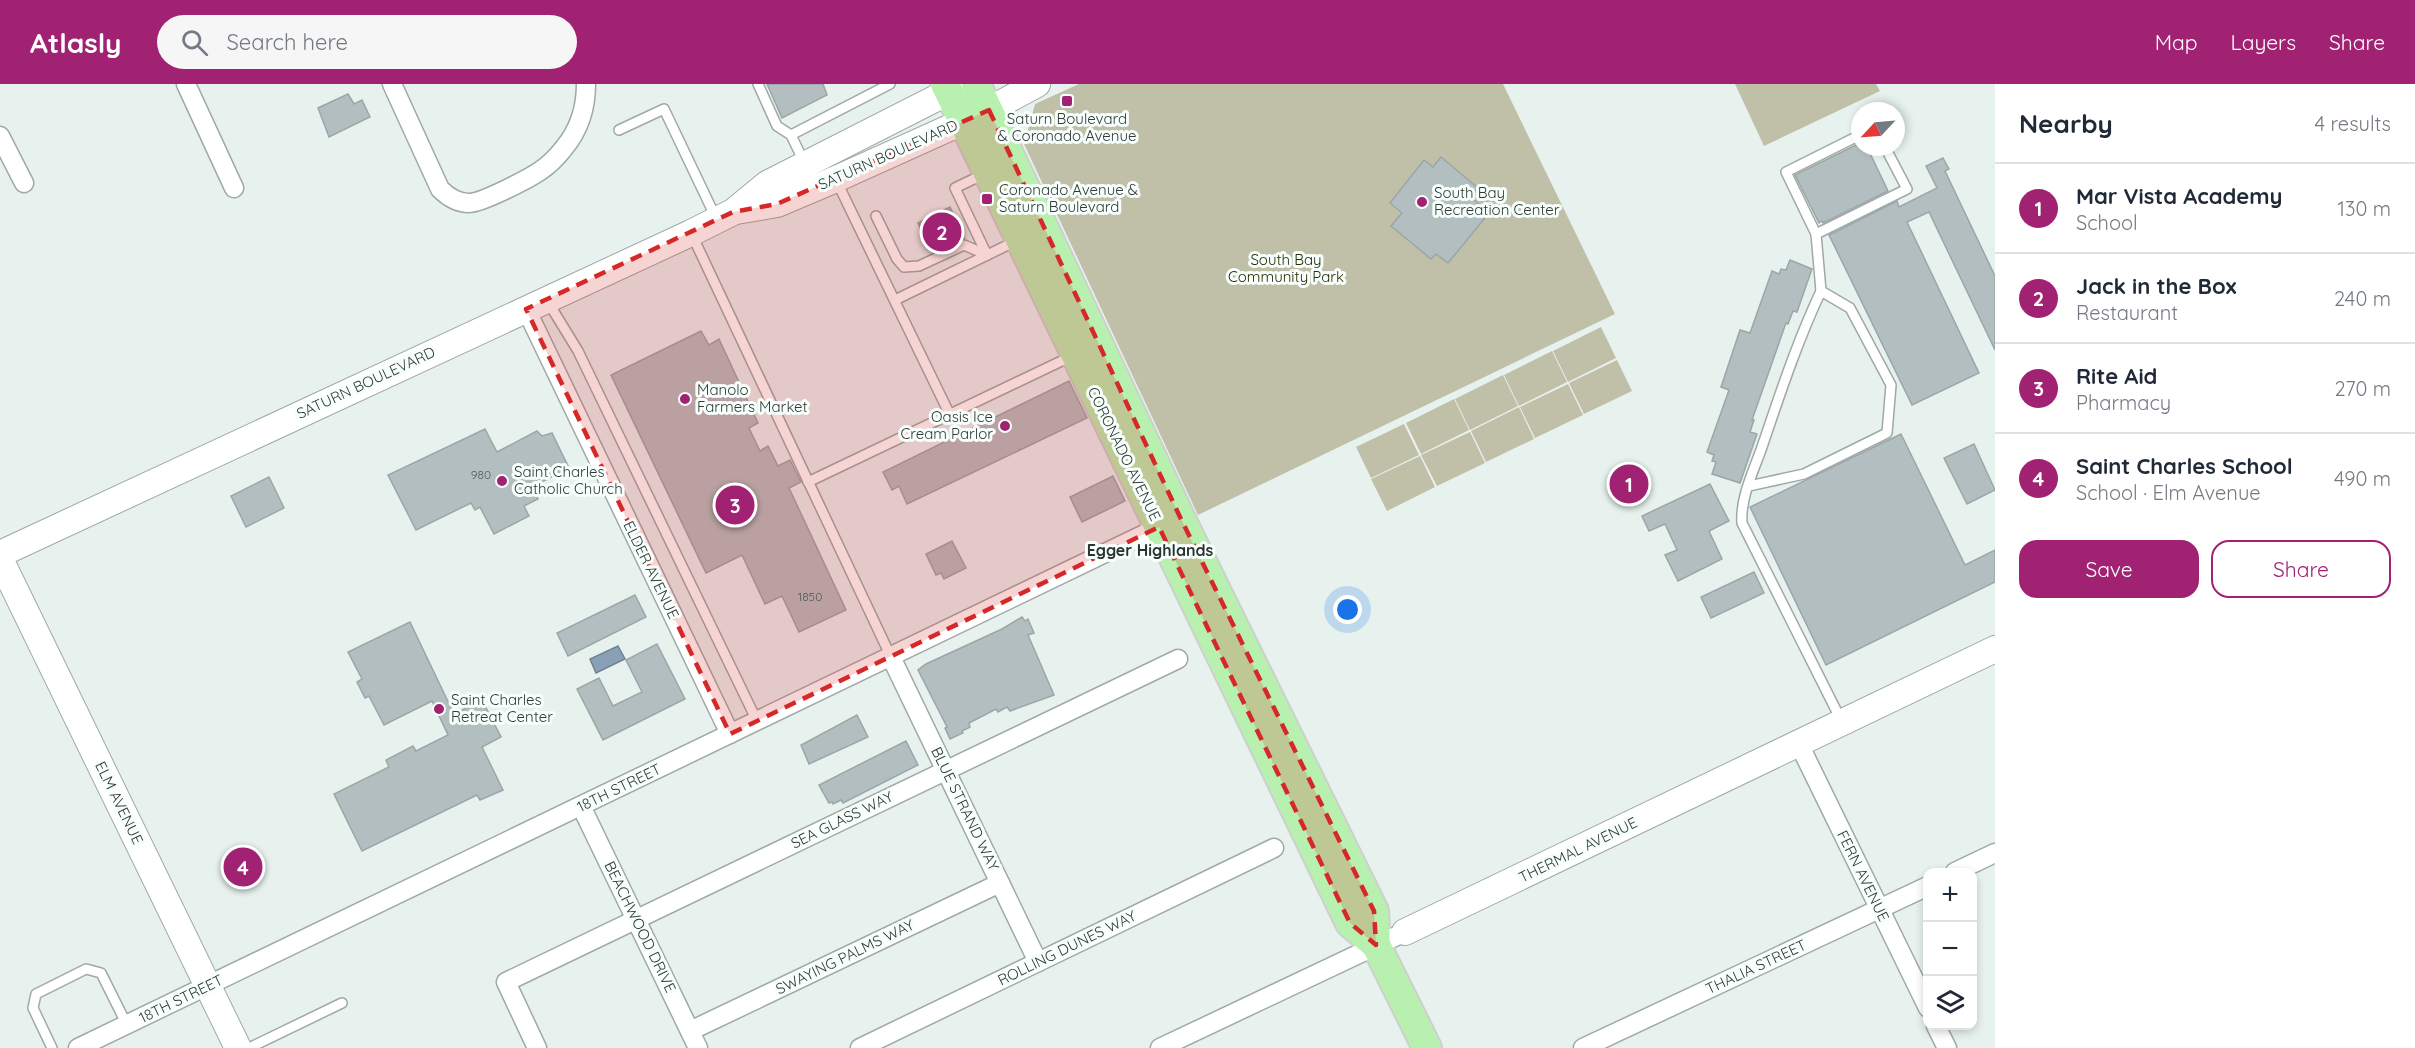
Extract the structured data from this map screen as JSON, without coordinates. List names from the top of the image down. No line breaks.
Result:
{"streets":{"main road":["SATURN BOULEVARD","CORONADO AVENUE","ELM AVENUE","THERMAL AVENUE"],"street":["ELDER AVENUE","18TH STREET","BLUE STRAND WAY","SEA GLASS WAY","FERN AVENUE","BEACHWOOD DRIVE","ROLLING DUNES WAY","SWAYING PALMS WAY","THALIA STREET"]},"crossings":[["SATURN BOULEVARD","CORONADO AVENUE"],["SATURN BOULEVARD","ELDER AVENUE"],["CORONADO AVENUE","18TH STREET"],["CORONADO AVENUE","THERMAL AVENUE"],["ELDER AVENUE","18TH STREET"],["18TH STREET","ELM AVENUE"],["18TH STREET","BLUE STRAND WAY"],["18TH STREET","BEACHWOOD DRIVE"],["BLUE STRAND WAY","SEA GLASS WAY"],["BLUE STRAND WAY","ROLLING DUNES WAY"],["BLUE STRAND WAY","SWAYING PALMS WAY"],["SEA GLASS WAY","BEACHWOOD DRIVE"],["THERMAL AVENUE","FERN AVENUE"],["FERN AVENUE","THALIA STREET"],["BEACHWOOD DRIVE","SWAYING PALMS WAY"]],"districts":["Egger Highlands"],"parks":["South Bay Community Park"],"places":{"transit":["Saturn Boulevard & Coronado Avenue","Coronado Avenue & Saturn Boulevard"],"other":["South Bay Recreation Center","Manolo Farmers Market","Oasis Ice Cream Parlor","Saint Charles Catholic Church","Saint Charles Retreat Center"]},"house_numbers":["980","1850"],"north":"bottom left","page":{"header":"Atlasly","search":"Search here","nav":["Map","Layers","Share"],"heading":["Nearby","4 results"],"list":[{"mark":"1","name":"Mar Vista Academy","note":"School","value":"130 m"},{"mark":"2","name":"Jack in the Box","note":"Restaurant","value":"240 m"},{"mark":"3","name":"Rite Aid","note":"Pharmacy","value":"270 m"},{"mark":"4","name":"Saint Charles School","note":"School · Elm Avenue","value":"490 m"}],"pins":["2","1","3","4"],"buttons":["Save","Share"],"map_buttons":["+","−"]}}
